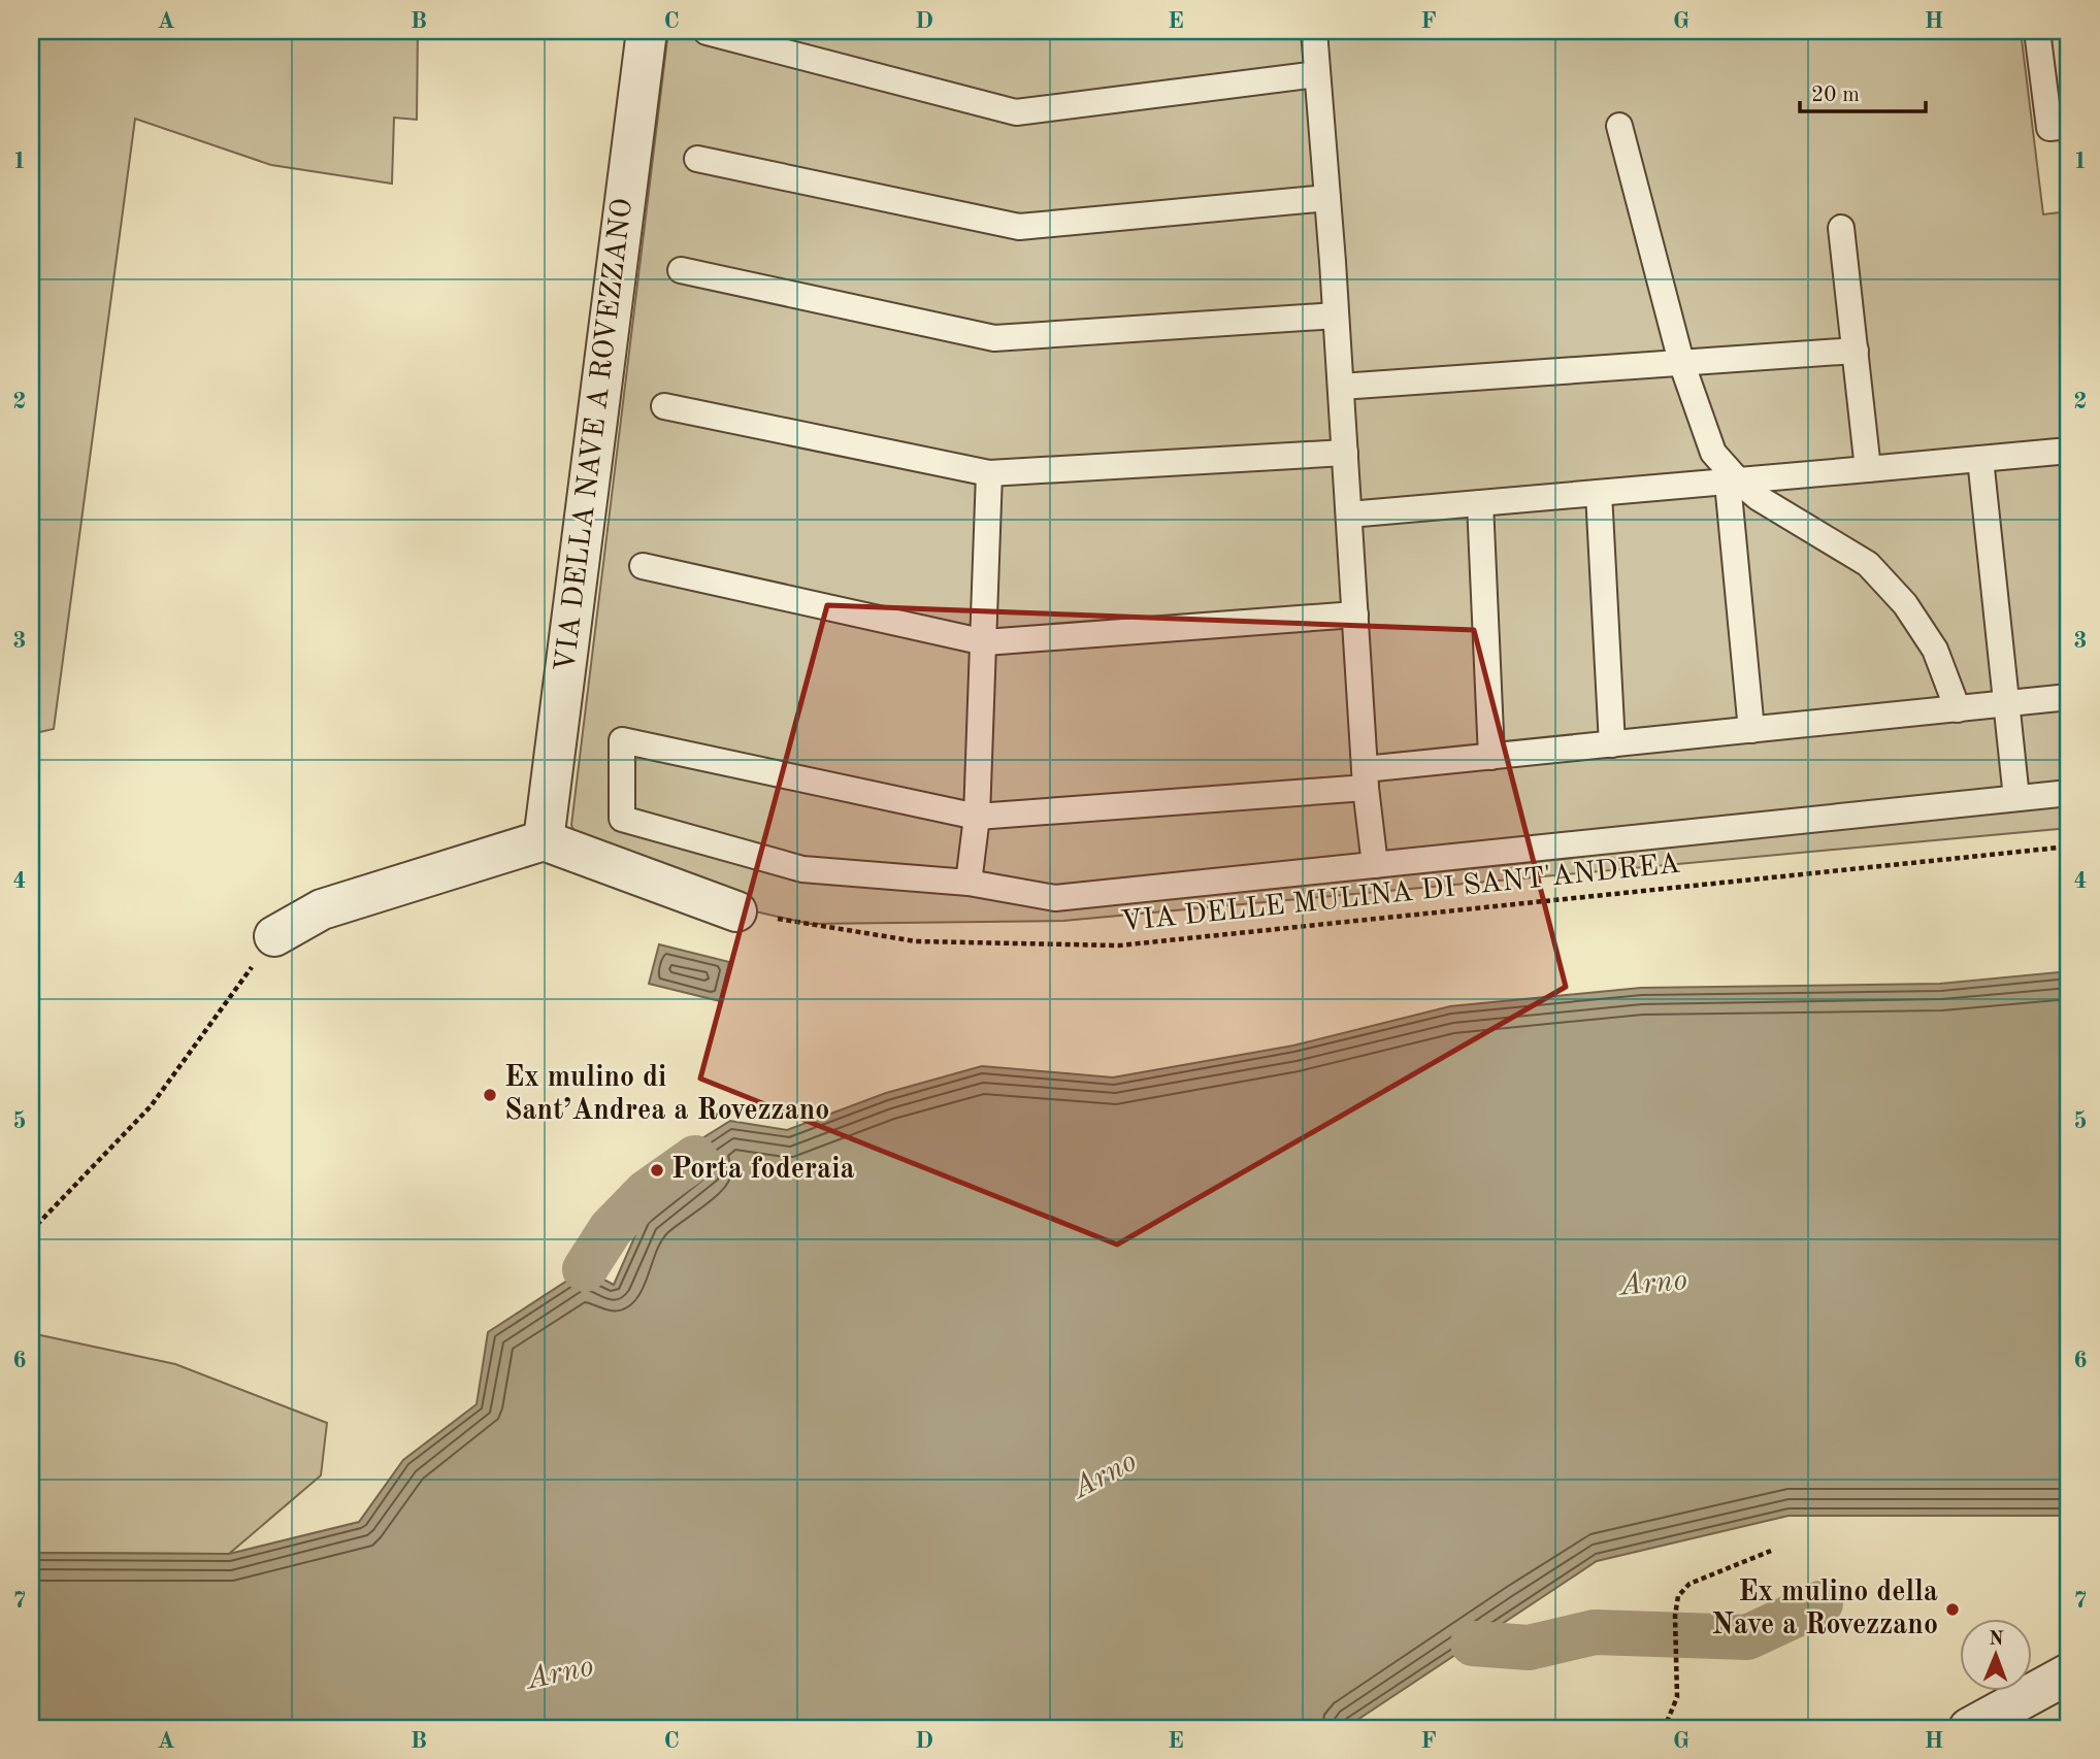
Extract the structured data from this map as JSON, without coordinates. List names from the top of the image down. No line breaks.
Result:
{"streets":{"street":["VIA DELLA NAVE A ROVEZZANO"],"path":["VIA DELLE MULINA DI SANT'ANDREA"]},"water":["Arno"],"places":["Ex mulino di Sant’Andrea a Rovezzano","Porta foderaia","Ex mulino della Nave a Rovezzano"],"scale_bar":"20 m","north":"top","grid":{"columns":["A","B","C","D","E","F","G","H"],"rows":["1","2","3","4","5","6","7"]}}
